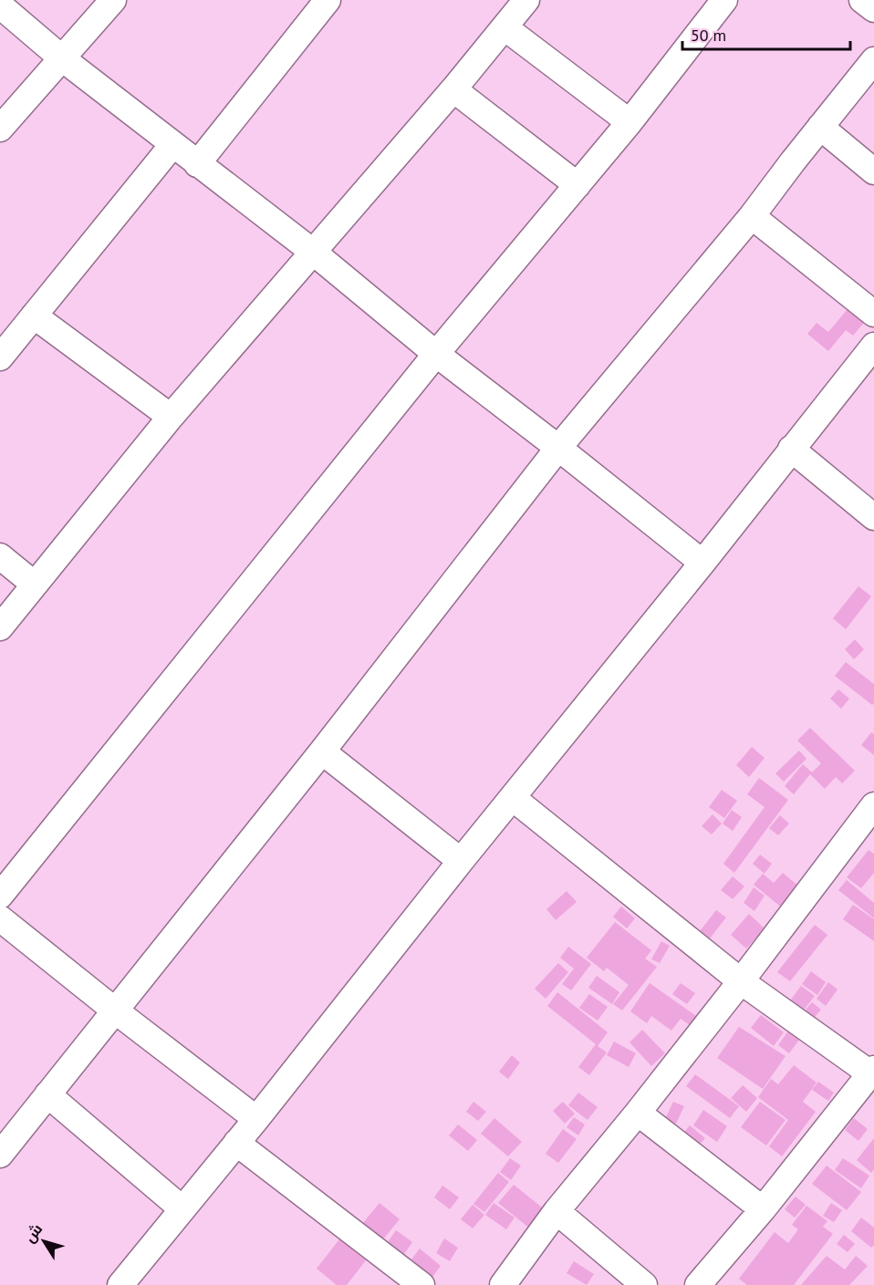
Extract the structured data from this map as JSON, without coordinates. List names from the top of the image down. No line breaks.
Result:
{"scale_bar":"50 m","north":"top left"}
